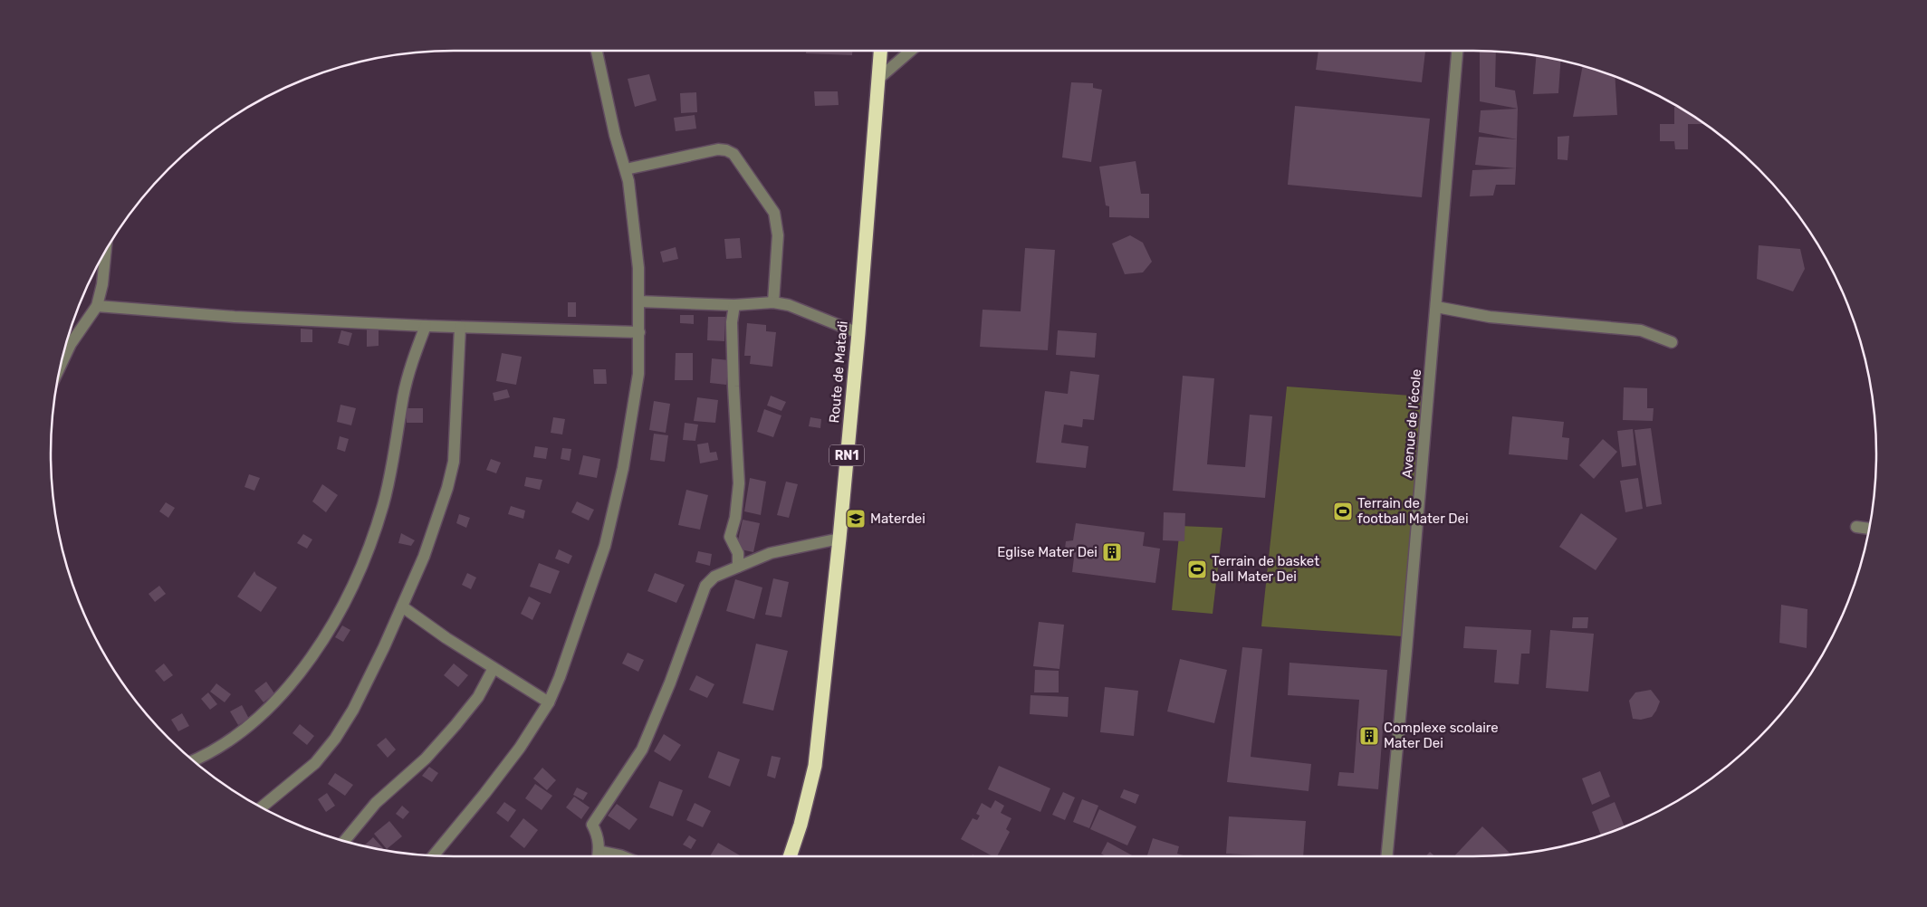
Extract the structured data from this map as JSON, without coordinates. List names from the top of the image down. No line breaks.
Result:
{"streets":{"highway":["Route de Matadi","RN1"],"street":["Avenue de l'école"]},"places":{"sports":["Terrain de football Mater Dei","Terrain de basket ball Mater Dei"],"school or university":["Materdei"],"building":["Eglise Mater Dei","Complexe scolaire Mater Dei"]}}
